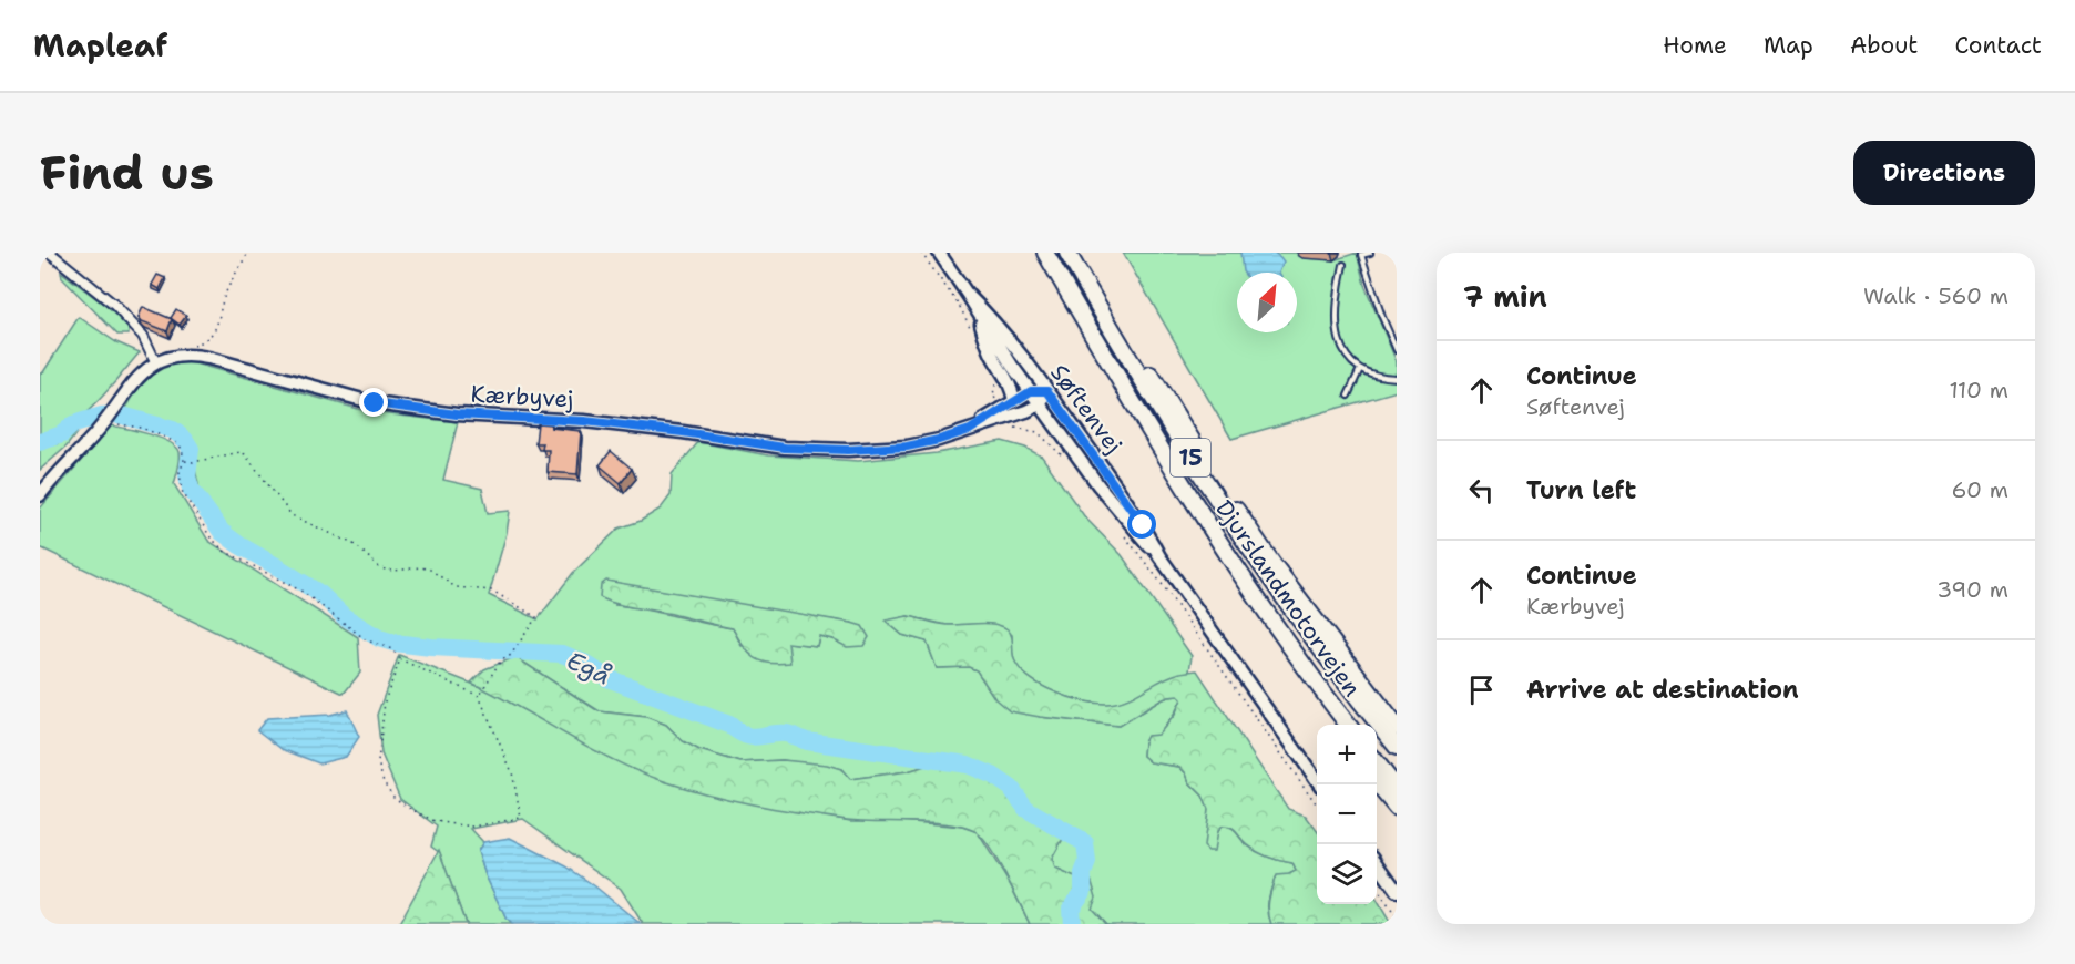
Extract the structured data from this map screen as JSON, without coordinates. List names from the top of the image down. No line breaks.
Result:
{"streets":{"highway":["15","Djurslandmotorvejen"],"main road":["Kærbyvej","Søftenvej"]},"water":["Egå"],"north":"top right","page":{"header":"Mapleaf","nav":["Home","Map","About","Contact"],"buttons":"Directions","title":"Find us","heading":["7 min","Walk · 560 m"],"list":[["Continue","Søftenvej","110 m"],["Turn left","60 m"],["Continue","Kærbyvej","390 m"],"Arrive at destination"],"map_buttons":["+","−"]}}
